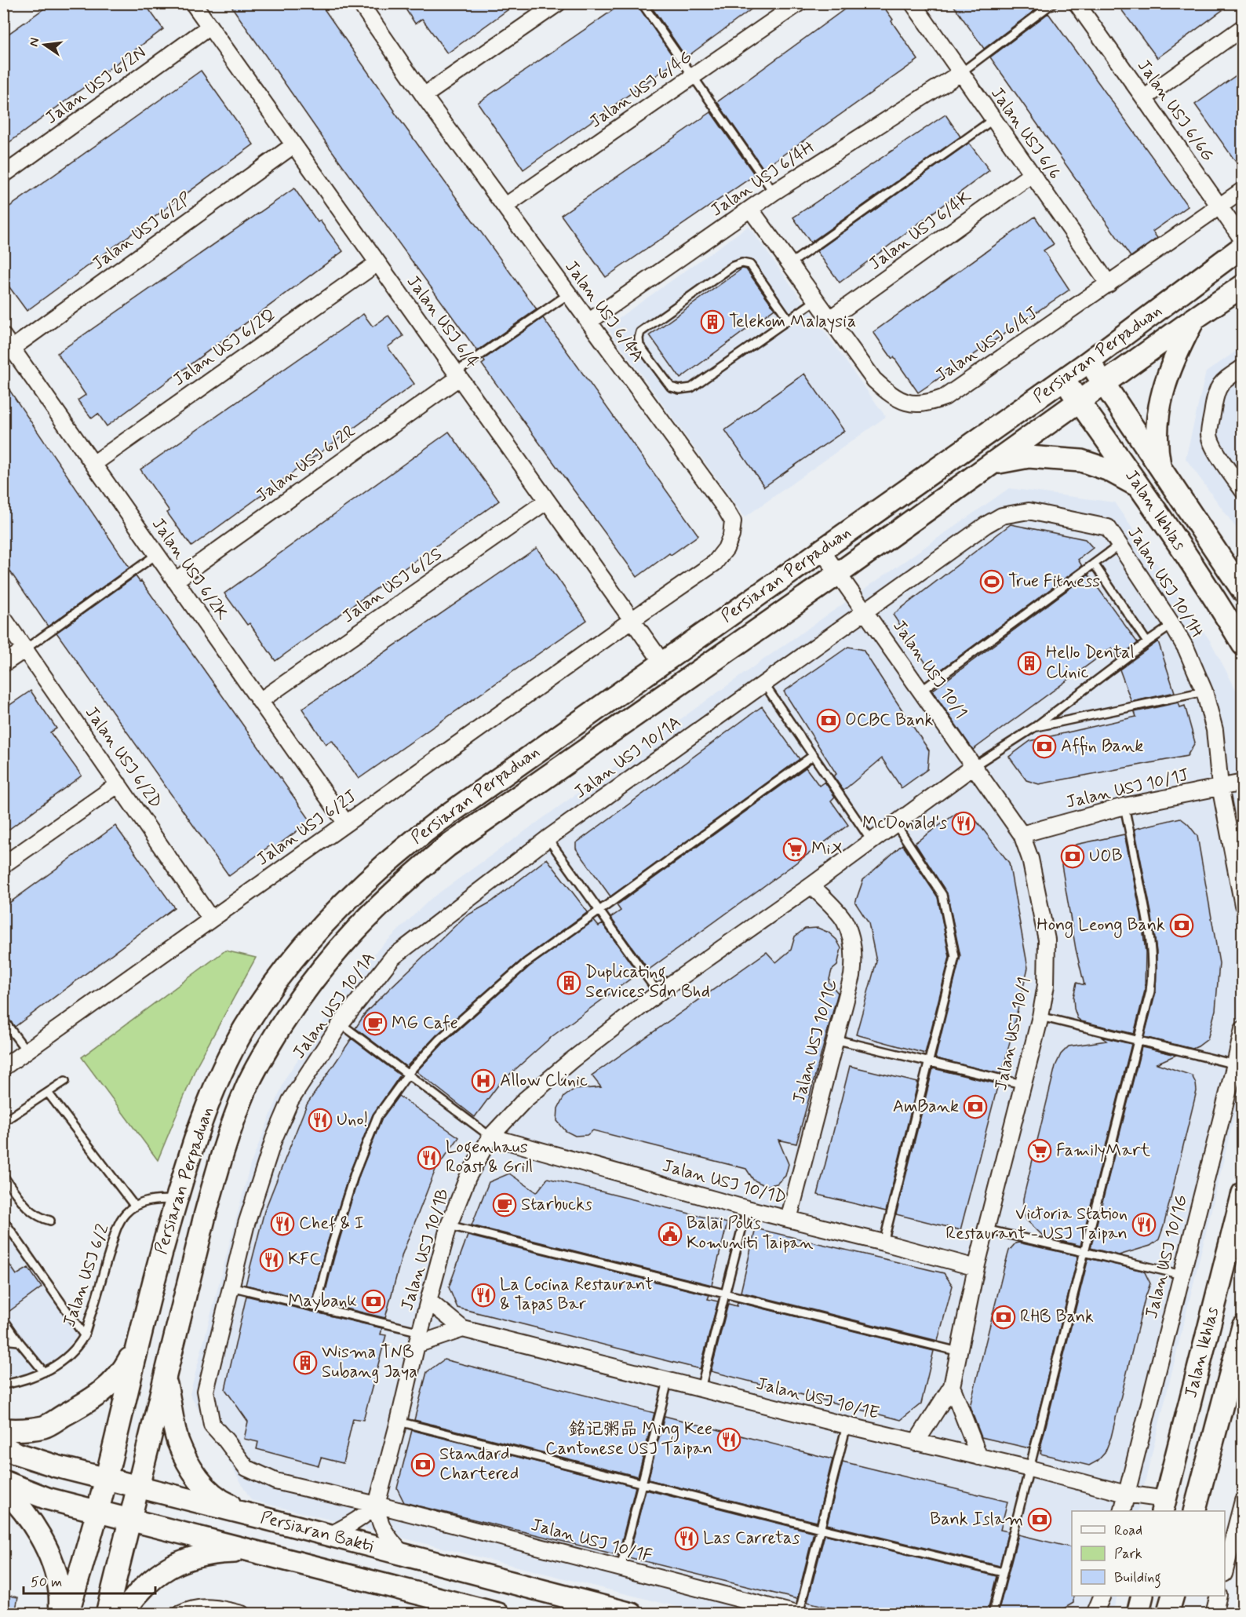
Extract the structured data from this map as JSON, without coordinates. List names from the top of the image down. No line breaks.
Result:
{"streets":{"main road":["Persiaran Perpaduan","Jalan Ikhlas","Persiaran Bakti"],"street":["Jalan USJ 6/2N","Jalan USJ 6/4G","Jalan USJ 6/6G","Jalan USJ 6/6","Jalan USJ 6/4H","Jalan USJ 6/4K","Jalan USJ 6/2P","Jalan USJ 6/4A","Jalan USJ 6/4","Jalan USJ 6/4J","Jalan USJ 6/2Q","Jalan USJ 6/2R","Jalan USJ 6/2K","Jalan USJ 10/1H","Jalan USJ 6/2S","Jalan USJ 10/1","Jalan USJ 6/2D","Jalan USJ 10/1A","Jalan USJ 10/1J","Jalan USJ 6/2J","Jalan USJ 10/1C","Jalan USJ 10/1D","Jalan USJ 10/1B","Jalan USJ 10/1G","Jalan USJ 10/1E","Jalan USJ 10/1F"],"lane":["Jalan USJ 6/2"]},"crossings":[["Jalan USJ 6/2N","Jalan USJ 6/4"],["Jalan USJ 6/4G","Jalan USJ 6/4A"],["Jalan USJ 6/6G","Jalan USJ 6/4J"],["Jalan USJ 6/6","Jalan USJ 6/4H"],["Jalan USJ 6/6","Jalan USJ 6/4K"],["Jalan USJ 6/6","Jalan USJ 6/4J"],["Jalan USJ 6/4H","Jalan USJ 6/4A"],["Jalan USJ 6/4H","Jalan USJ 6/4J"],["Jalan USJ 6/4K","Jalan USJ 6/4J"],["Jalan USJ 6/2P","Jalan USJ 6/4"],["Jalan USJ 6/2P","Jalan USJ 6/2K"],["Jalan USJ 6/4A","Jalan USJ 6/4"],["Jalan USJ 6/4A","Jalan USJ 6/2J"],["Jalan USJ 6/4","Jalan USJ 6/2Q"],["Jalan USJ 6/4","Persiaran Perpaduan"],["Jalan USJ 6/4","Jalan USJ 6/2R"],["Jalan USJ 6/4","Jalan USJ 6/2S"],["Jalan USJ 6/4","Jalan USJ 6/2J"],["Jalan USJ 6/2Q","Jalan USJ 6/2K"],["Persiaran Perpaduan","Jalan Ikhlas"],["Persiaran Perpaduan","Jalan USJ 10/1"],["Persiaran Perpaduan","Jalan USJ 6/2"],["Persiaran Perpaduan","Persiaran Bakti"],["Jalan USJ 6/2R","Jalan USJ 6/2K"],["Jalan Ikhlas","Jalan USJ 10/1E"],["Jalan USJ 6/2K","Jalan USJ 6/2S"],["Jalan USJ 6/2K","Jalan USJ 6/2J"],["Jalan USJ 10/1H","Jalan USJ 10/1"],["Jalan USJ 10/1H","Jalan USJ 10/1A"],["Jalan USJ 10/1H","Jalan USJ 10/1J"],["Jalan USJ 10/1","Jalan USJ 10/1A"],["Jalan USJ 10/1","Jalan USJ 10/1J"],["Jalan USJ 10/1","Jalan USJ 10/1D"],["Jalan USJ 10/1","Jalan USJ 10/1B"],["Jalan USJ 10/1","Jalan USJ 10/1E"],["Jalan USJ 6/2D","Jalan USJ 6/2J"],["Jalan USJ 10/1A","Jalan USJ 10/1B"],["Jalan USJ 10/1A","Jalan USJ 10/1F"],["Jalan USJ 10/1C","Jalan USJ 10/1D"],["Jalan USJ 10/1C","Jalan USJ 10/1B"],["Jalan USJ 10/1D","Jalan USJ 10/1B"],["Jalan USJ 10/1B","Jalan USJ 10/1E"],["Jalan USJ 10/1B","Jalan USJ 10/1F"],["Jalan USJ 10/1G","Jalan USJ 10/1E"]],"places":{"building":["Telekom Malaysia","Hello Dental Clinic","Duplicating Services Sdn Bhd","Wisma TNB Subang Jaya"],"sports":["True Fitness"],"bank":["OCBC Bank","Affin Bank","UOB","Hong Leong Bank","AmBank","Maybank","RHB Bank","Standard Chartered","Bank Islam"],"restaurant":["McDonald's","Uno!","Logenhaus Roast & Grill","Chef & I","Victoria Station Restaurant - USJ Taipan","KFC","La Cocina Restaurant & Tapas Bar","銘记粥品 Ming Kee Cantonese USJ Taipan","Las Carretas"],"supermarket":["MiX","FamilyMart"],"cafe":["MG Cafe","Starbucks"],"hospital":["Allow Clinic"],"public building":["Balai Polis Komuniti Taipan"]},"legend":["Road","Park","Building"],"scale_bar":"50 m","north":"left"}
